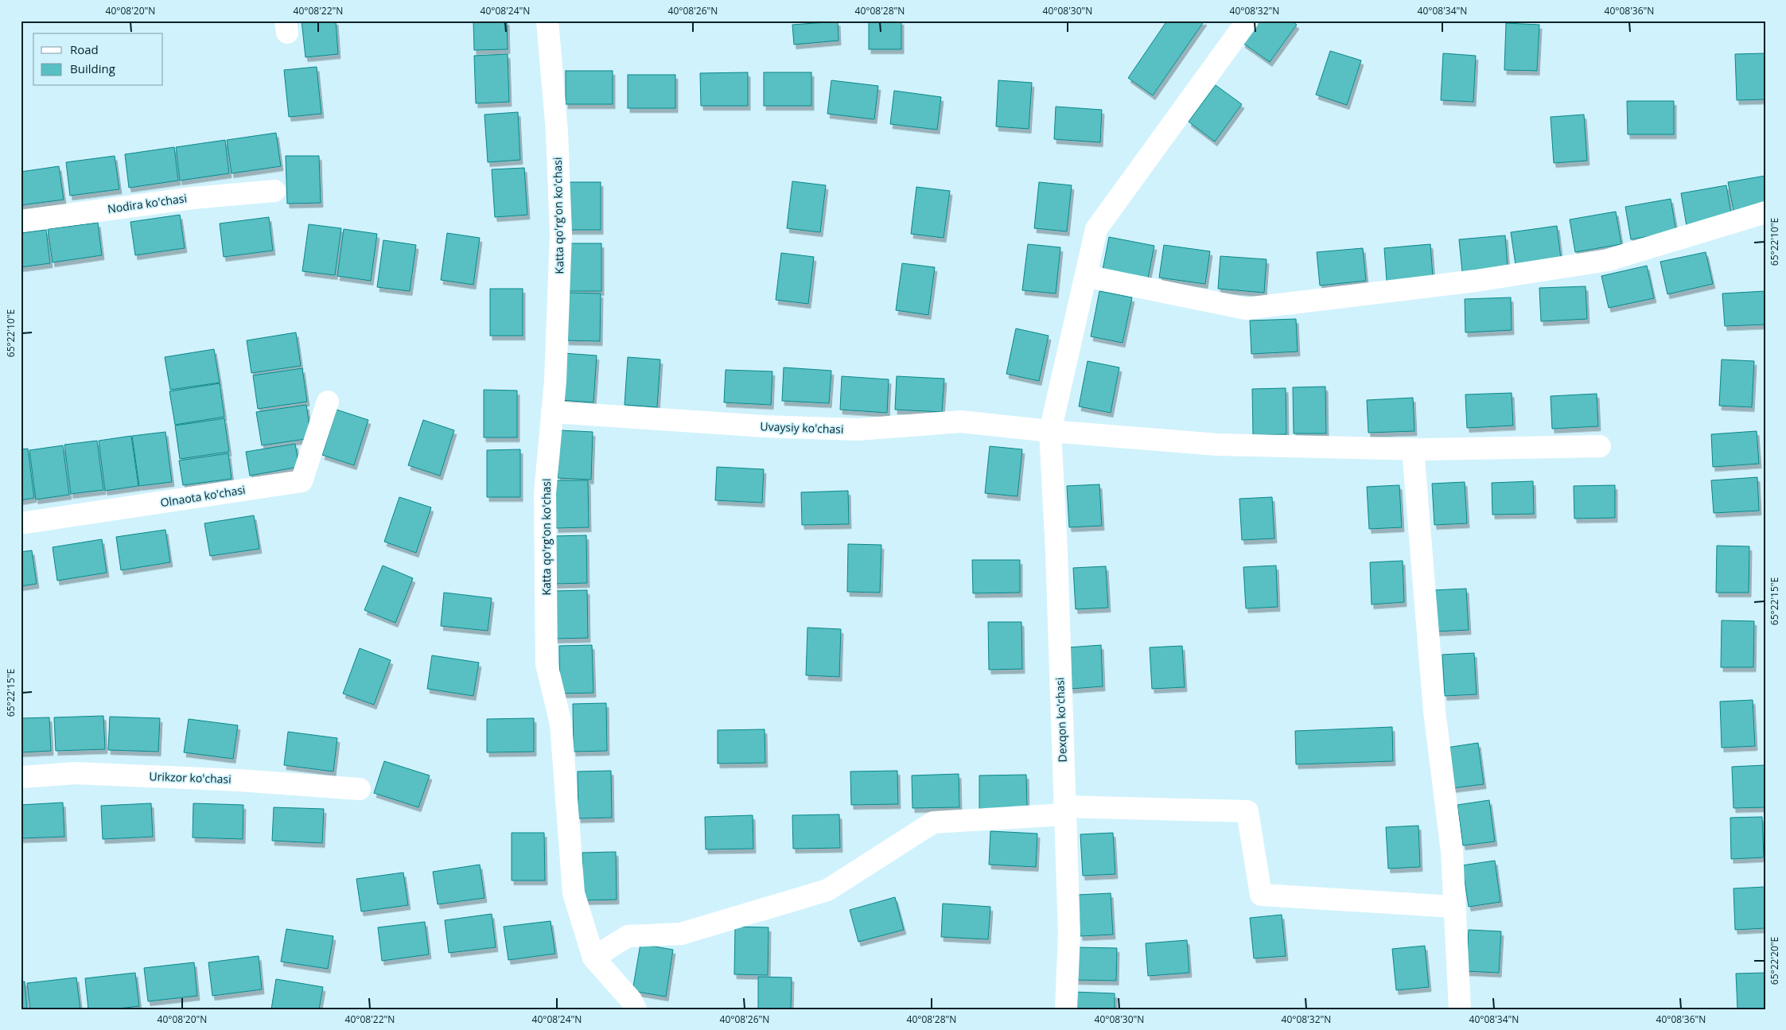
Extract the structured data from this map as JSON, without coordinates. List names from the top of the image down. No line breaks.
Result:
{"streets":{"street":["Nodira ko'chasi","Katta qo'rg'on ko'chasi","Uvaysiy ko'chasi","Olnaota ko'chasi","Dexqon ko'chasi","Urikzor ko'chasi"]},"crossings":[["Katta qo'rg'on ko'chasi","Uvaysiy ko'chasi"],["Uvaysiy ko'chasi","Dexqon ko'chasi"]],"legend":["Road","Building"],"coordinates":["40°08'20\"N","40°08'22\"N","40°08'24\"N","40°08'26\"N","40°08'28\"N","40°08'30\"N","40°08'32\"N","40°08'34\"N","40°08'36\"N","65°22'10\"E","65°22'15\"E","65°22'20\"E"]}
